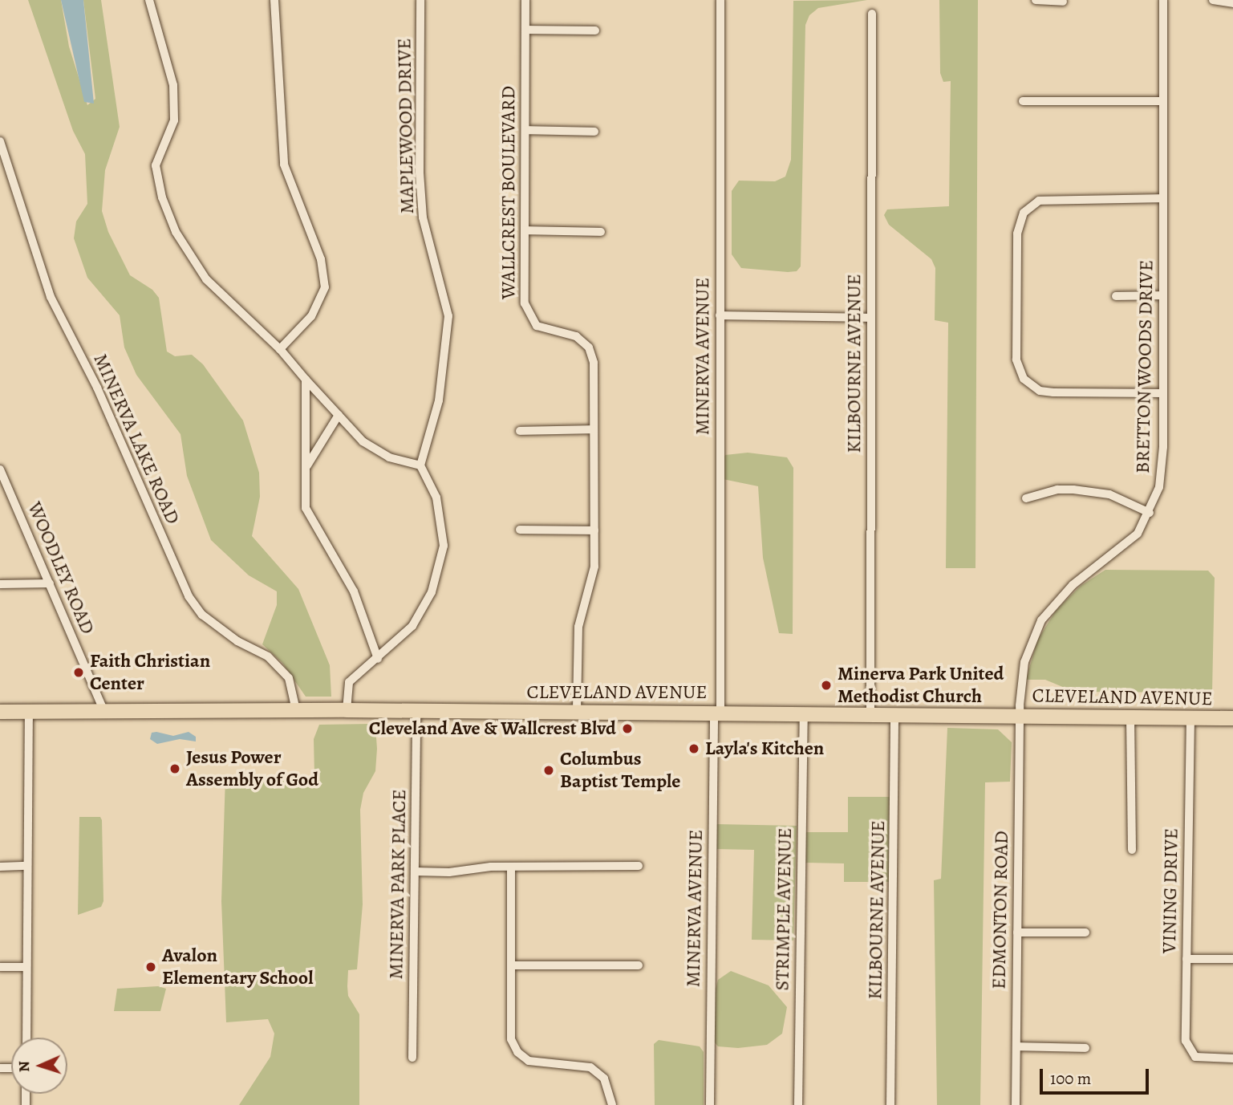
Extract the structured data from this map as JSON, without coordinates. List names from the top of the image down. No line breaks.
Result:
{"streets":{"main road":["CLEVELAND AVENUE"],"street":["MAPLEWOOD DRIVE","WALLCREST BOULEVARD","MINERVA AVENUE","KILBOURNE AVENUE","BRETTON WOODS DRIVE","MINERVA LAKE ROAD","WOODLEY ROAD","MINERVA PARK PLACE","VINING DRIVE","STRIMPLE AVENUE","EDMONTON ROAD"]},"crossings":[["WALLCREST BOULEVARD","CLEVELAND AVENUE"],["MINERVA AVENUE","CLEVELAND AVENUE"],["KILBOURNE AVENUE","CLEVELAND AVENUE"],["BRETTON WOODS DRIVE","CLEVELAND AVENUE"],["BRETTON WOODS DRIVE","EDMONTON ROAD"],["MINERVA LAKE ROAD","CLEVELAND AVENUE"],["WOODLEY ROAD","CLEVELAND AVENUE"],["CLEVELAND AVENUE","MINERVA PARK PLACE"],["CLEVELAND AVENUE","VINING DRIVE"],["CLEVELAND AVENUE","STRIMPLE AVENUE"],["CLEVELAND AVENUE","EDMONTON ROAD"]],"places":["Faith Christian Center","Minerva Park United Methodist Church","Cleveland Ave & Wallcrest Blvd","Layla's Kitchen","Jesus Power Assembly of God","Columbus Baptist Temple","Avalon Elementary School"],"scale_bar":"100 m","north":"left"}
